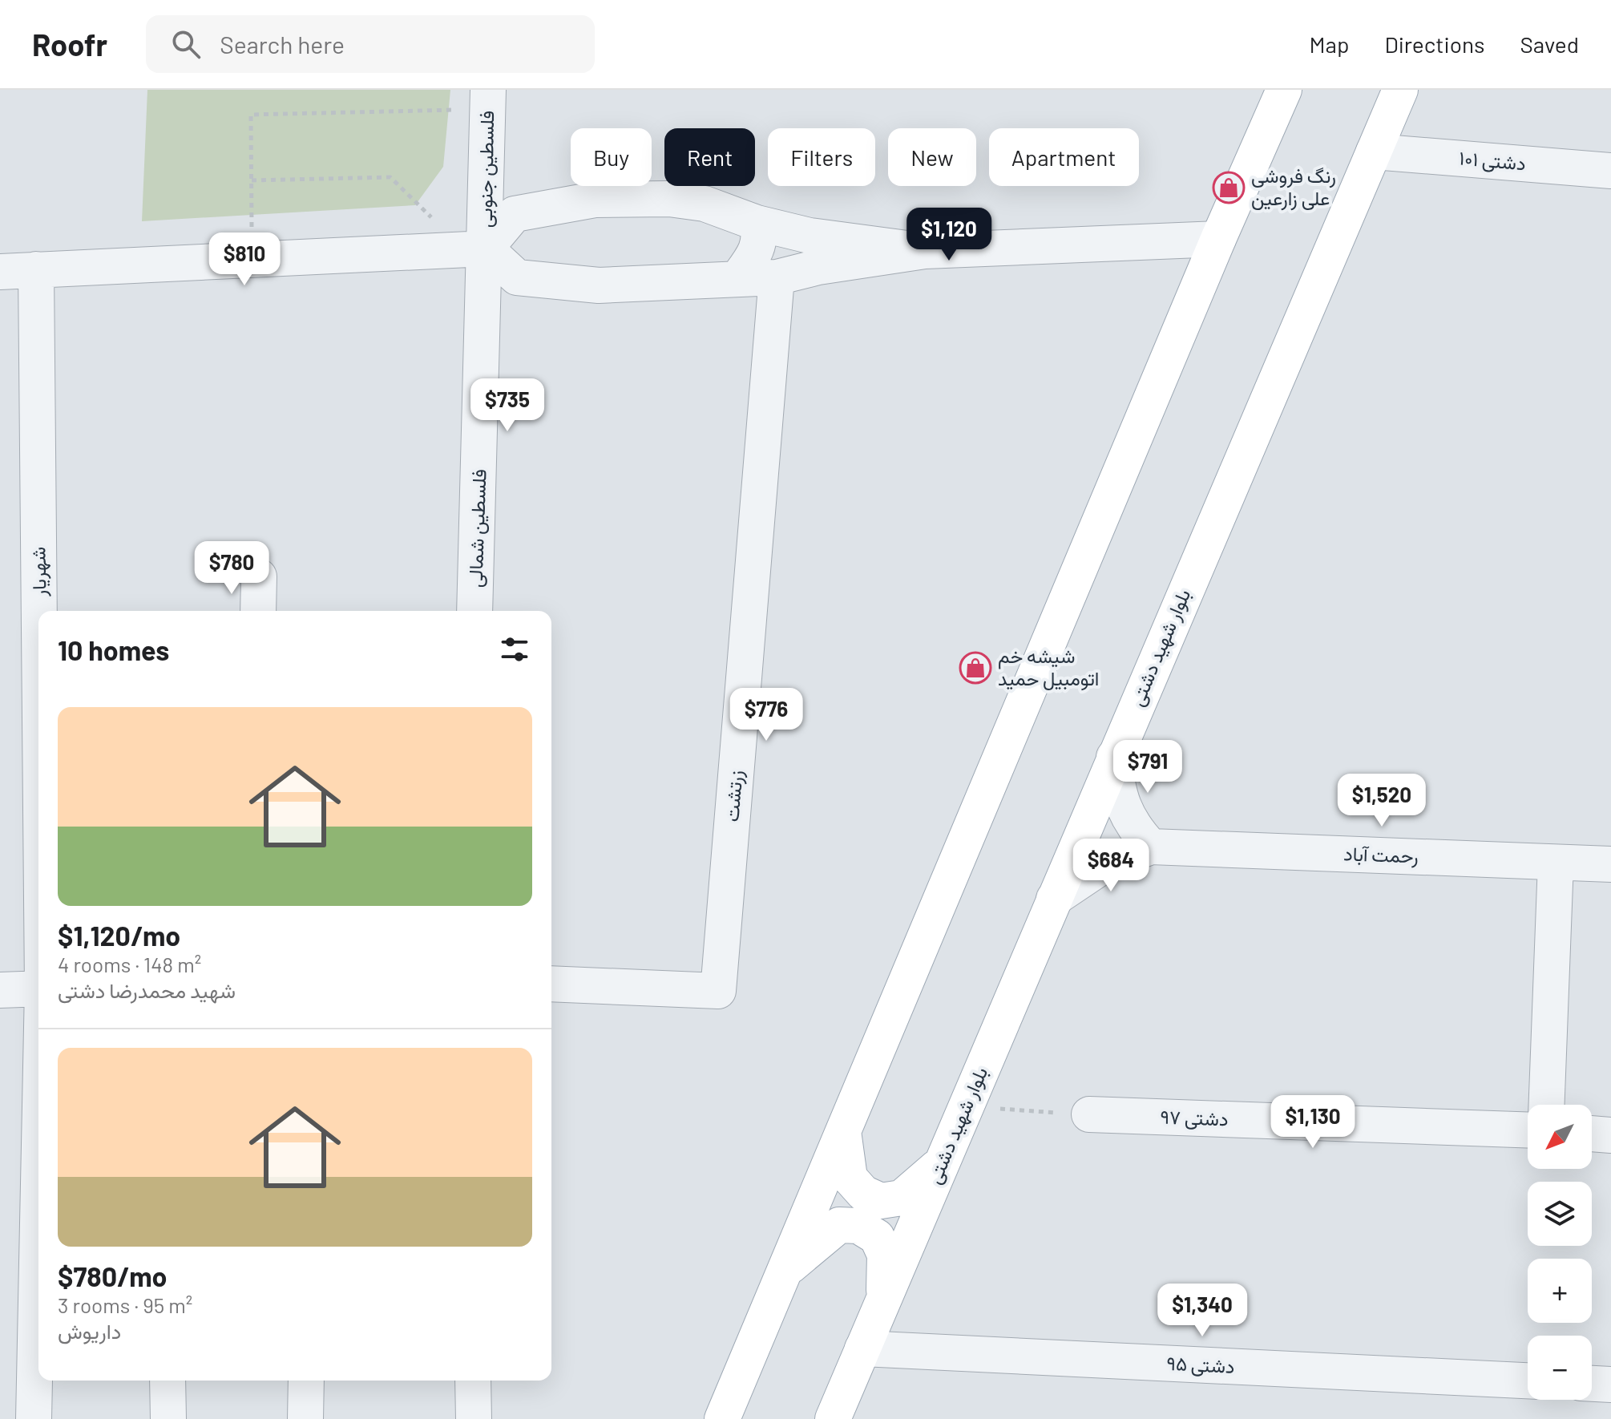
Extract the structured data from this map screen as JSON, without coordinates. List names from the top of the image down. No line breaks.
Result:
{"streets":{"main road":["بلوار شهید دشتی"],"street":["دشتی ۱۰۱","فلسطین جنوبی","فلسطین شمالی","شهریار","زرتشت","رحمت آباد","دشتی ۹۷","دشتی ۹۵"]},"crossings":[["دشتی ۱۰۱","بلوار شهید دشتی"],["فلسطین جنوبی","فلسطین شمالی"],["بلوار شهید دشتی","دشتی ۹۵"]],"places":{"shop":["رنگ فروشی علی زارعین","شیشه خم اتومبیل حمید"]},"north":"bottom left","page":{"header":"Roofr","search":"Search here","nav":["Map","Directions","Saved"],"chip":["Buy","Rent","Filters","New","Apartment"],"price":["$1,120","$810","$735","$780","$776","$791","$1,520","$684","$1,130","$1,340"],"heading":"10 homes","list":[{"name":"$1,120/mo","note":"4 rooms · 148 m² · شهید محمدرضا دشتی"},{"name":"$780/mo","note":"3 rooms · 95 m² · داریوش"}],"map_buttons":["+","−"]}}
